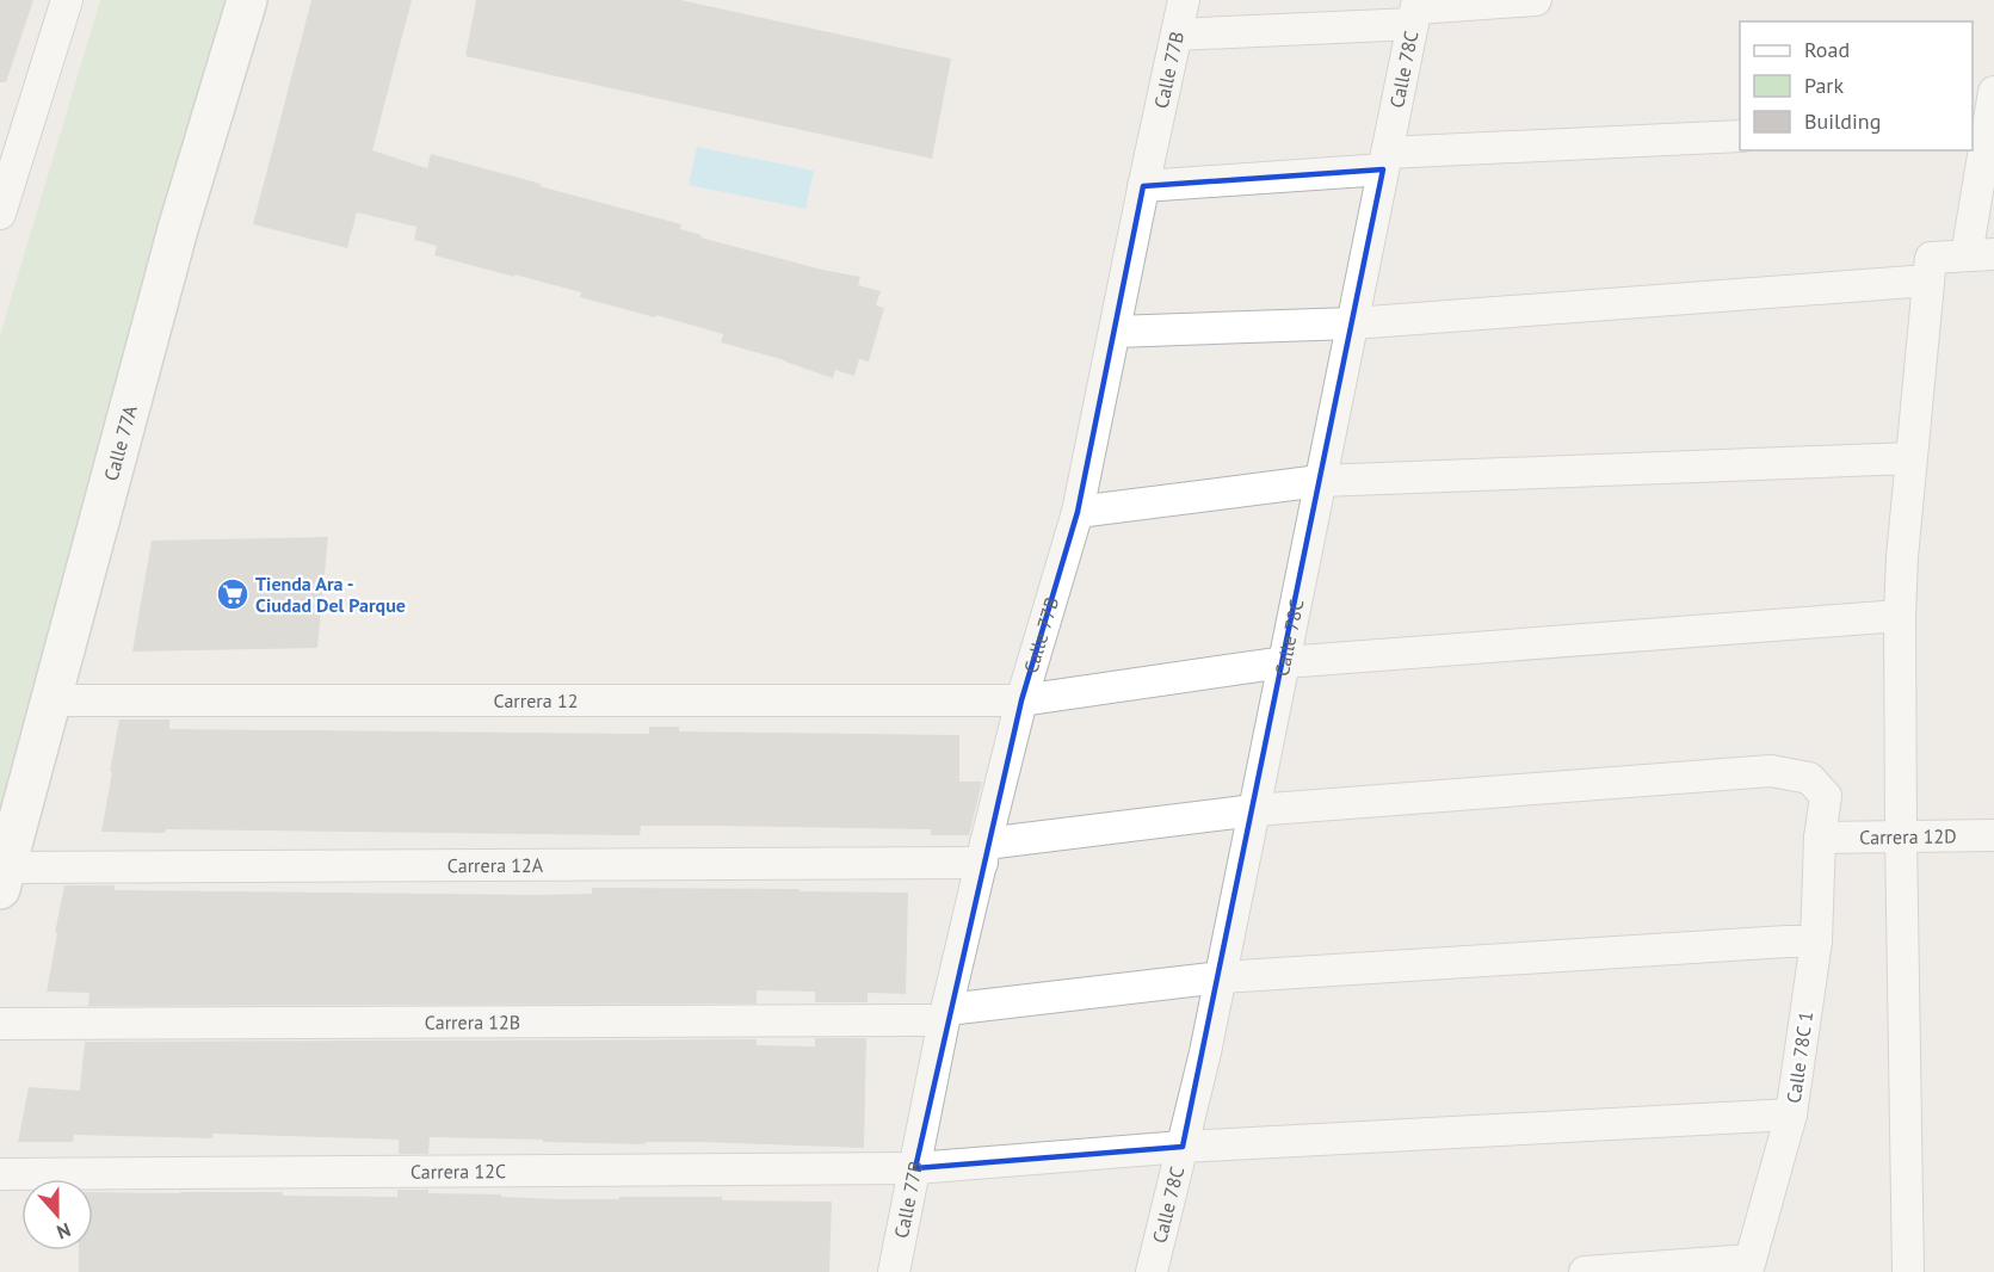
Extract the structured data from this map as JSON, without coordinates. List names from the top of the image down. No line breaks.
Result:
{"streets":{"street":["Calle 78C","Calle 77B","Calle 77A","Carrera 12","Carrera 12D","Carrera 12A","Carrera 12B","Calle 78C 1","Carrera 12C"]},"crossings":[["Calle 78C","Carrera 12"],["Calle 78C","Carrera 12A"],["Calle 78C","Carrera 12B"],["Calle 78C","Calle 78C 1"],["Calle 78C","Carrera 12C"],["Calle 77B","Carrera 12"],["Calle 77B","Carrera 12A"],["Calle 77B","Carrera 12B"],["Calle 77B","Carrera 12C"],["Calle 77A","Carrera 12"],["Calle 77A","Carrera 12A"],["Carrera 12D","Calle 78C 1"],["Carrera 12A","Calle 78C 1"],["Carrera 12B","Calle 78C 1"],["Calle 78C 1","Carrera 12C"]],"places":{"supermarket":["Tienda Ara - Ciudad Del Parque"]},"legend":["Road","Park","Building"],"north":"bottom"}
